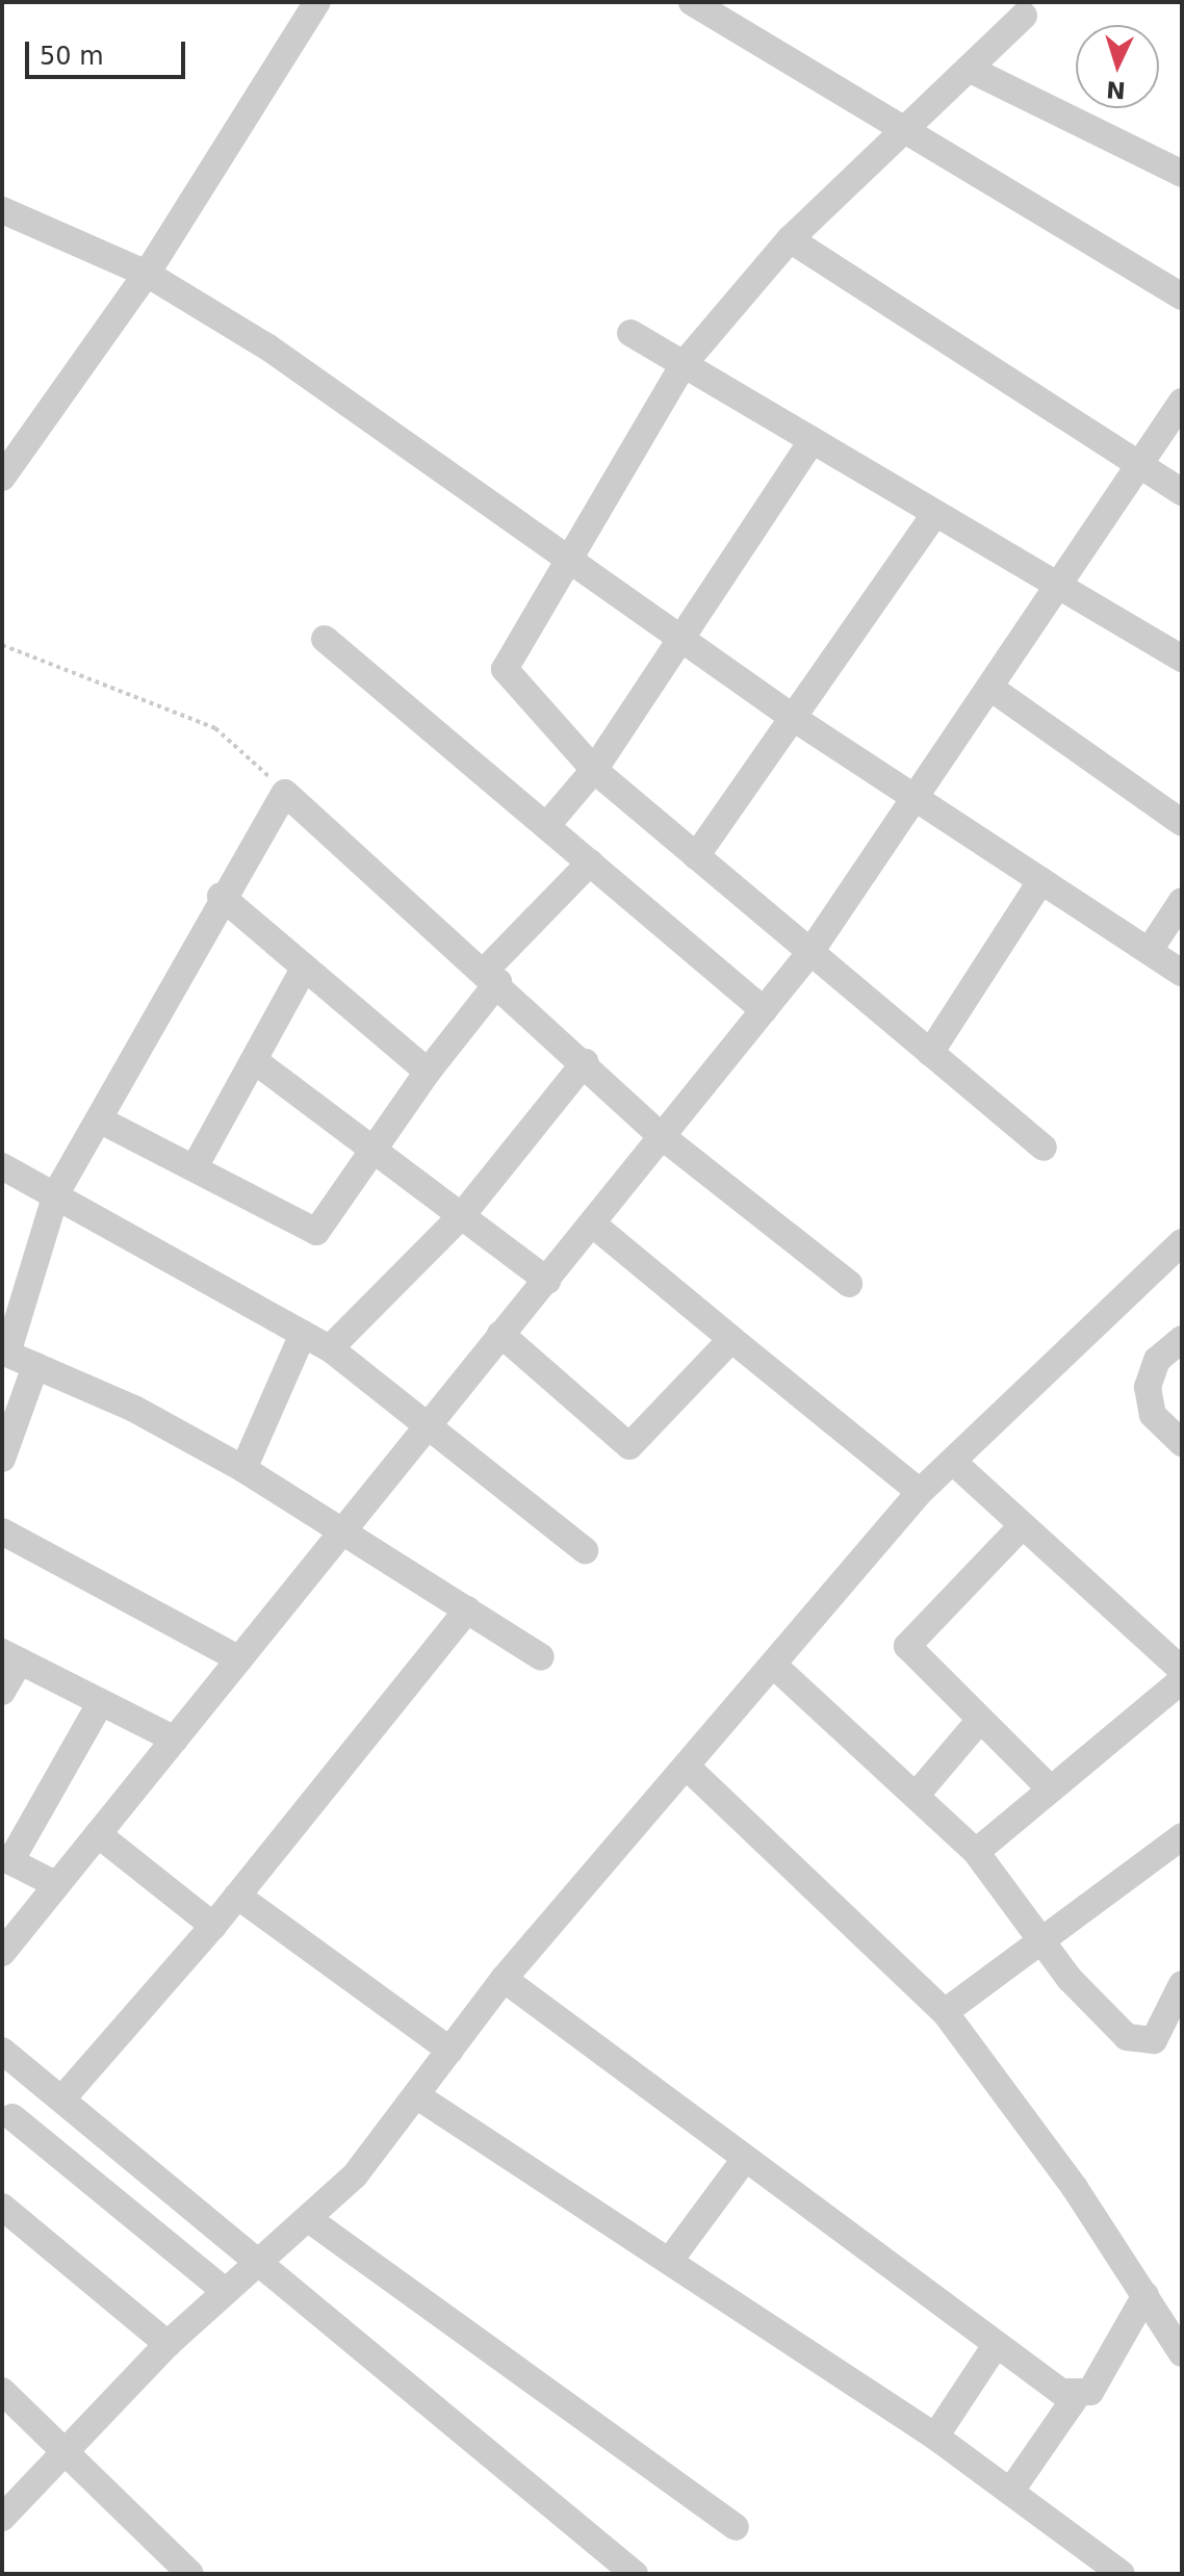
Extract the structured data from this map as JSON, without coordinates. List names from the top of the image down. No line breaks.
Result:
{"scale_bar":"50 m","north":"bottom"}
